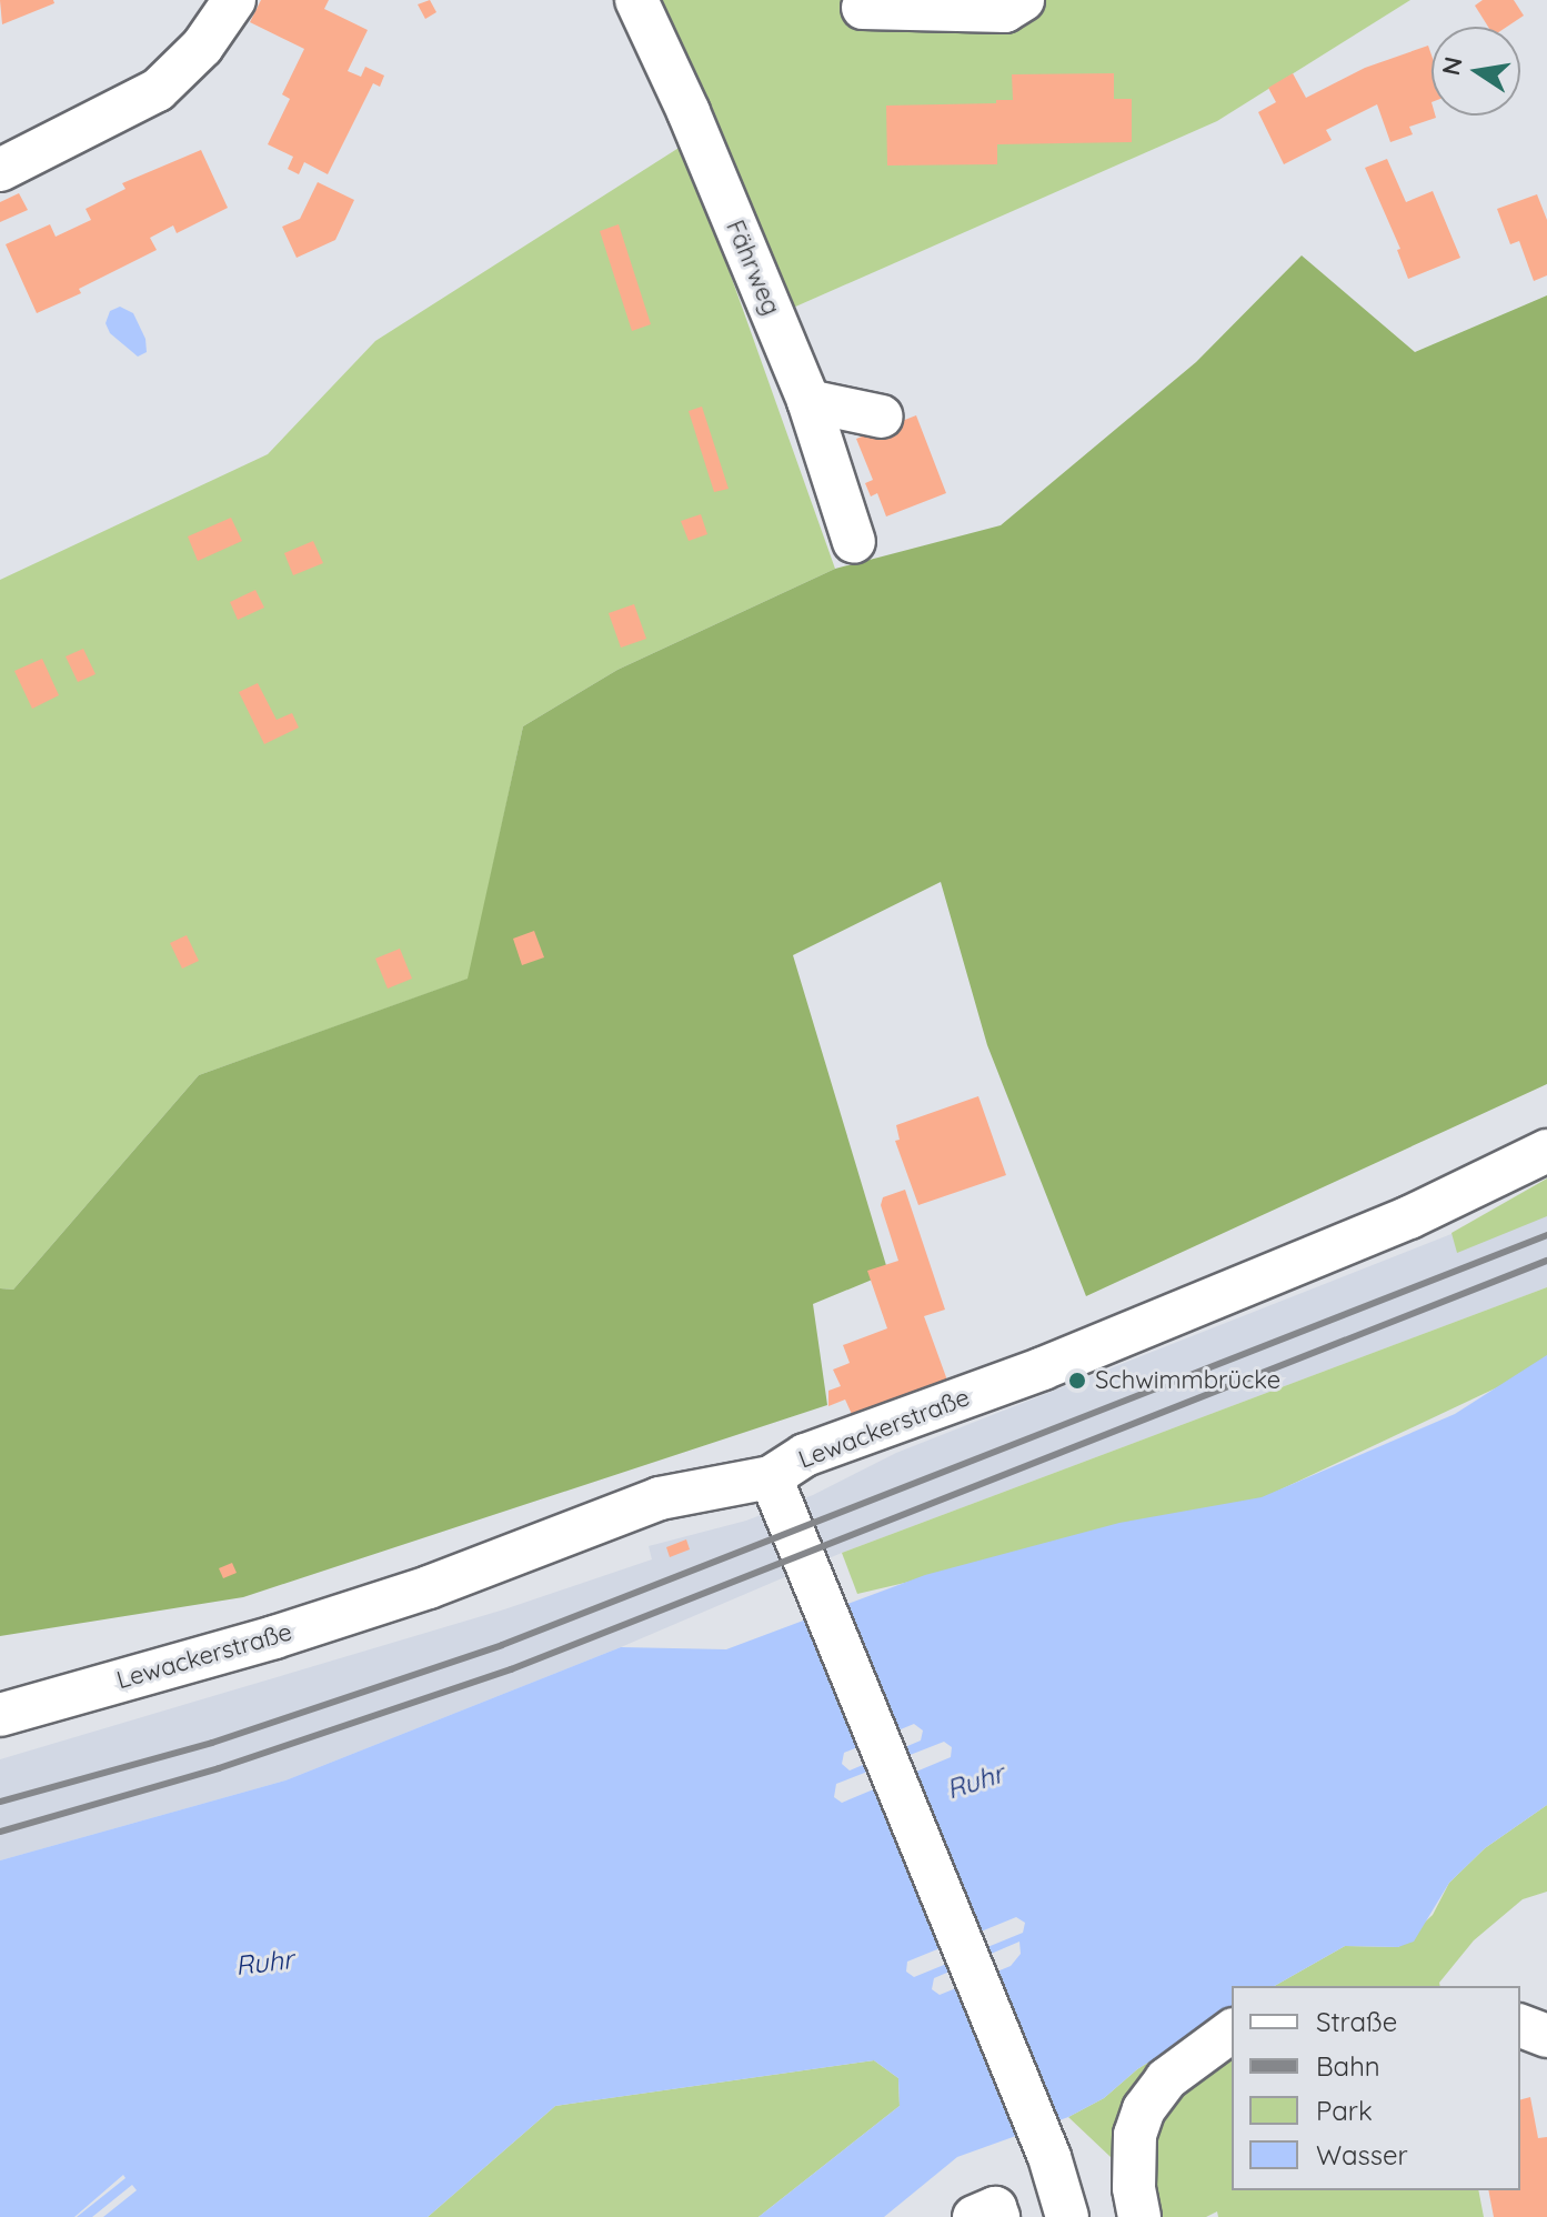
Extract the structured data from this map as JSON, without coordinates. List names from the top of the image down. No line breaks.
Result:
{"streets":{"street":["Fährweg","Lewackerstraße"]},"water":["Ruhr"],"places":["Schwimmbrücke"],"legend":["Straße","Bahn","Park","Wasser"],"north":"left"}
